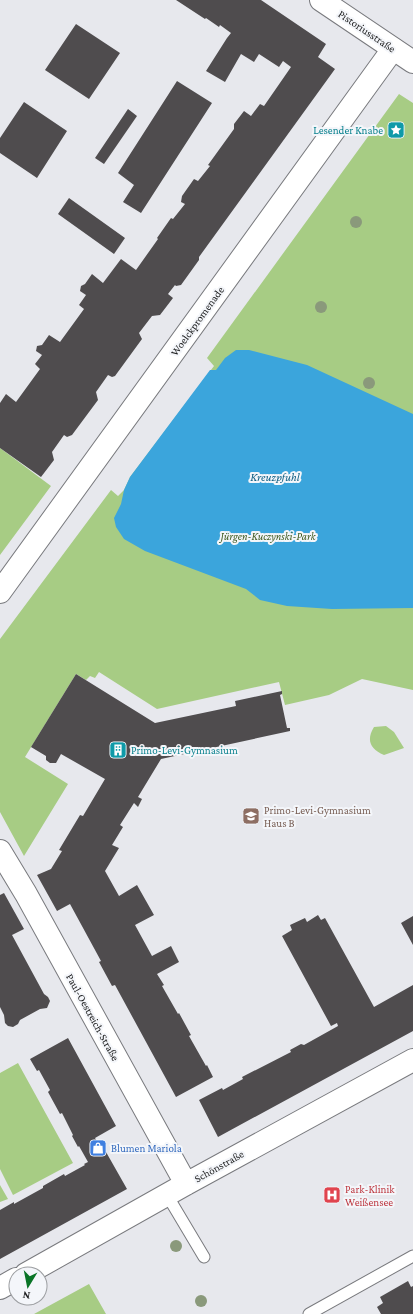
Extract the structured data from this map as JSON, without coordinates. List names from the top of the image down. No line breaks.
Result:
{"streets":{"street":["Pistoriusstraße","Woelckpromenade","Paul-Oestreich-Straße","Schönstraße"]},"crossings":[["Pistoriusstraße","Woelckpromenade"],["Paul-Oestreich-Straße","Schönstraße"]],"water":["Kreuzpfuhl"],"parks":["Jürgen-Kuczynski-Park"],"places":{"place":["Lesender Knabe"],"building":["Primo-Levi-Gymnasium"],"school or university":["Primo-Levi-Gymnasium Haus B"],"shop":["Blumen Mariola"],"hospital":["Park-Klinik Weißensee"]},"north":"bottom"}
